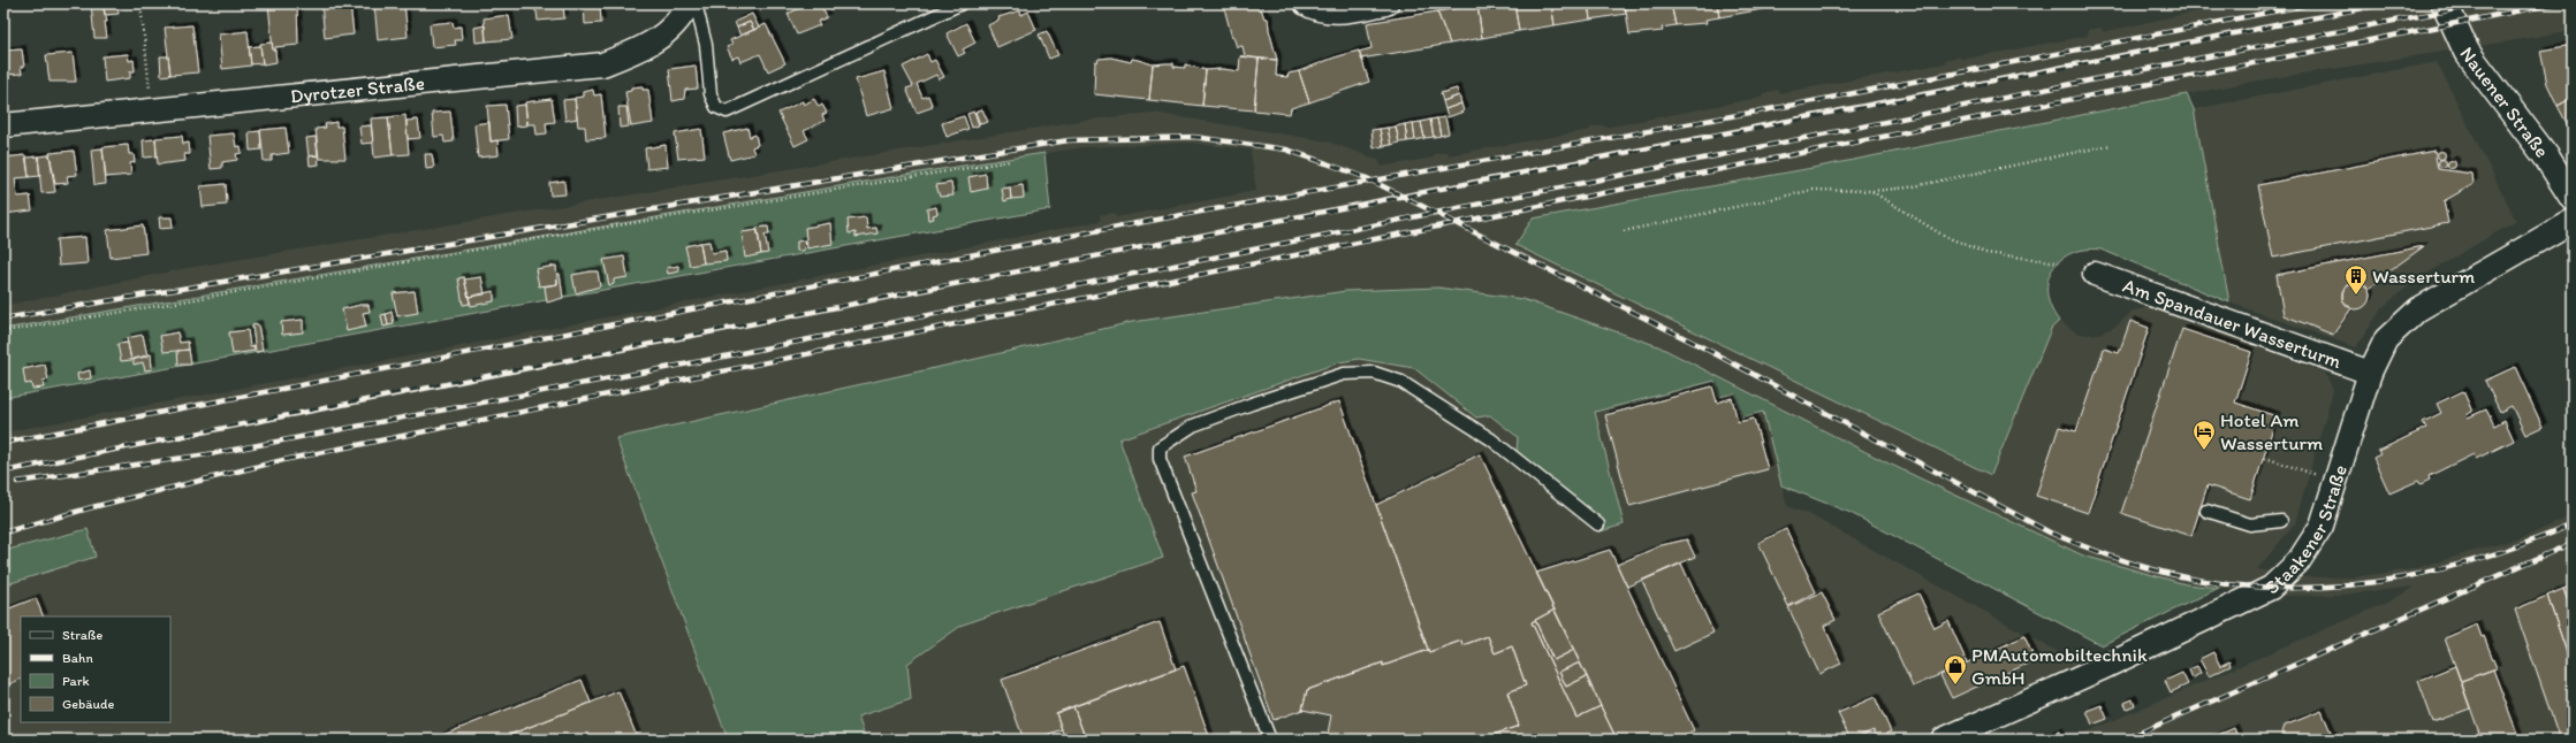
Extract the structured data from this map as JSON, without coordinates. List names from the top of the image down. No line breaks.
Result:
{"streets":{"street":["Dyrotzer Straße","Nauener Straße","Am Spandauer Wasserturm","Staakener Straße"]},"crossings":[["Am Spandauer Wasserturm","Staakener Straße"]],"places":{"building":["Wasserturm"],"hotel":["Hotel Am Wasserturm"],"shop":["PMAutomobiltechnik GmbH"]},"legend":["Straße","Bahn","Park","Gebäude"]}
